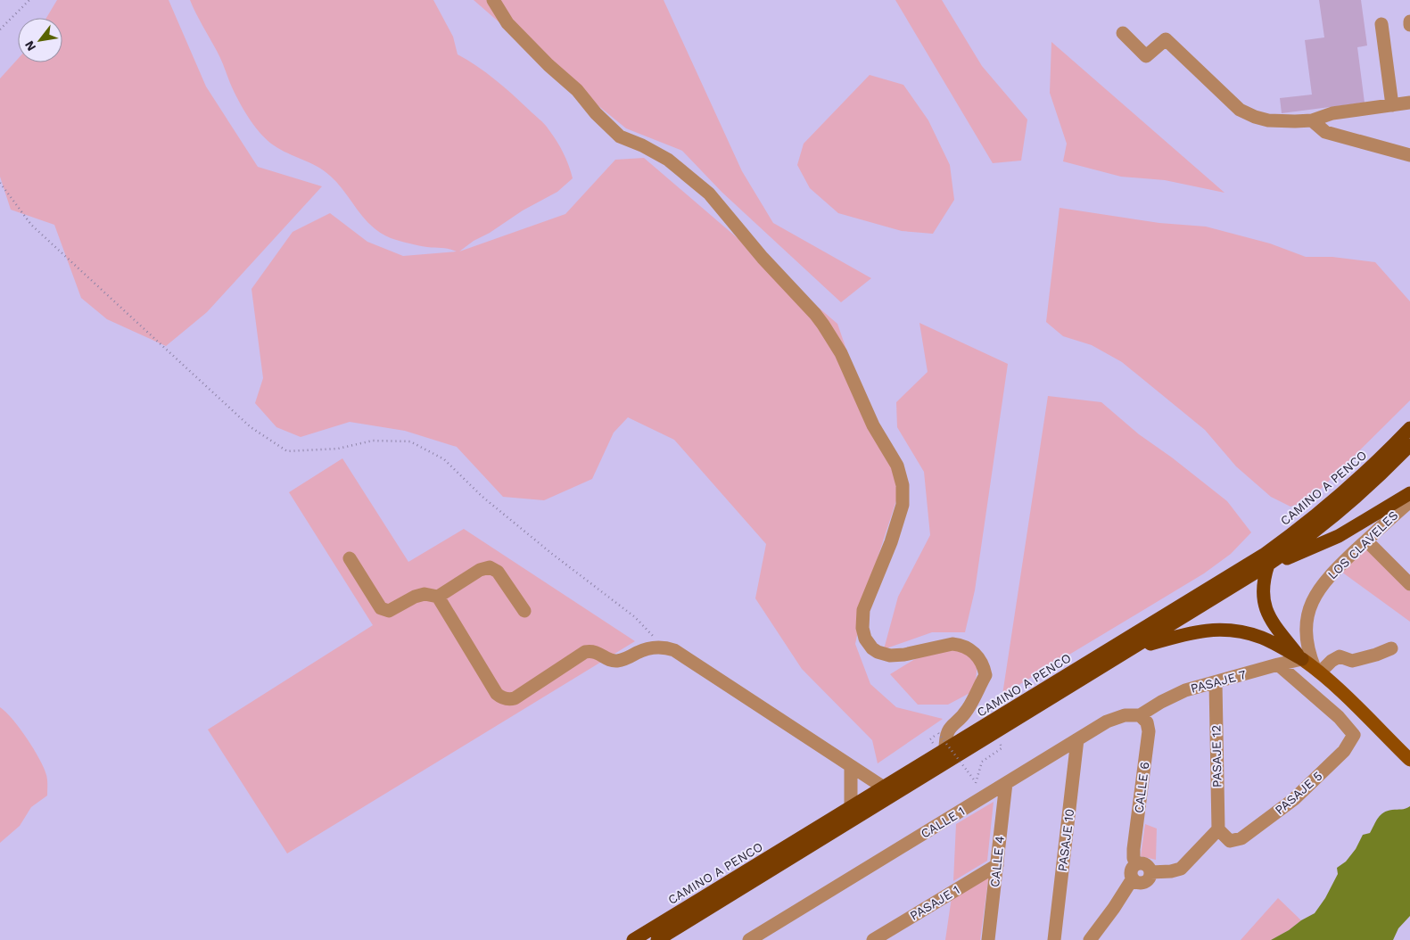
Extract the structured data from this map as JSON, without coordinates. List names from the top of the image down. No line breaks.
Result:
{"streets":{"highway":["CAMINO A PENCO"],"street":["LOS CLAVELES","PASAJE 7","PASAJE 12","CALLE 6","PASAJE 5","CALLE 1","PASAJE 10","CALLE 4","PASAJE 1"]},"crossings":[["PASAJE 7","PASAJE 12"],["PASAJE 7","CALLE 6"],["PASAJE 7","PASAJE 5"],["PASAJE 7","CALLE 1"],["PASAJE 12","PASAJE 5"],["CALLE 6","CALLE 1"],["CALLE 1","PASAJE 10"],["CALLE 1","CALLE 4"],["CALLE 4","PASAJE 1"]],"north":"bottom left"}
